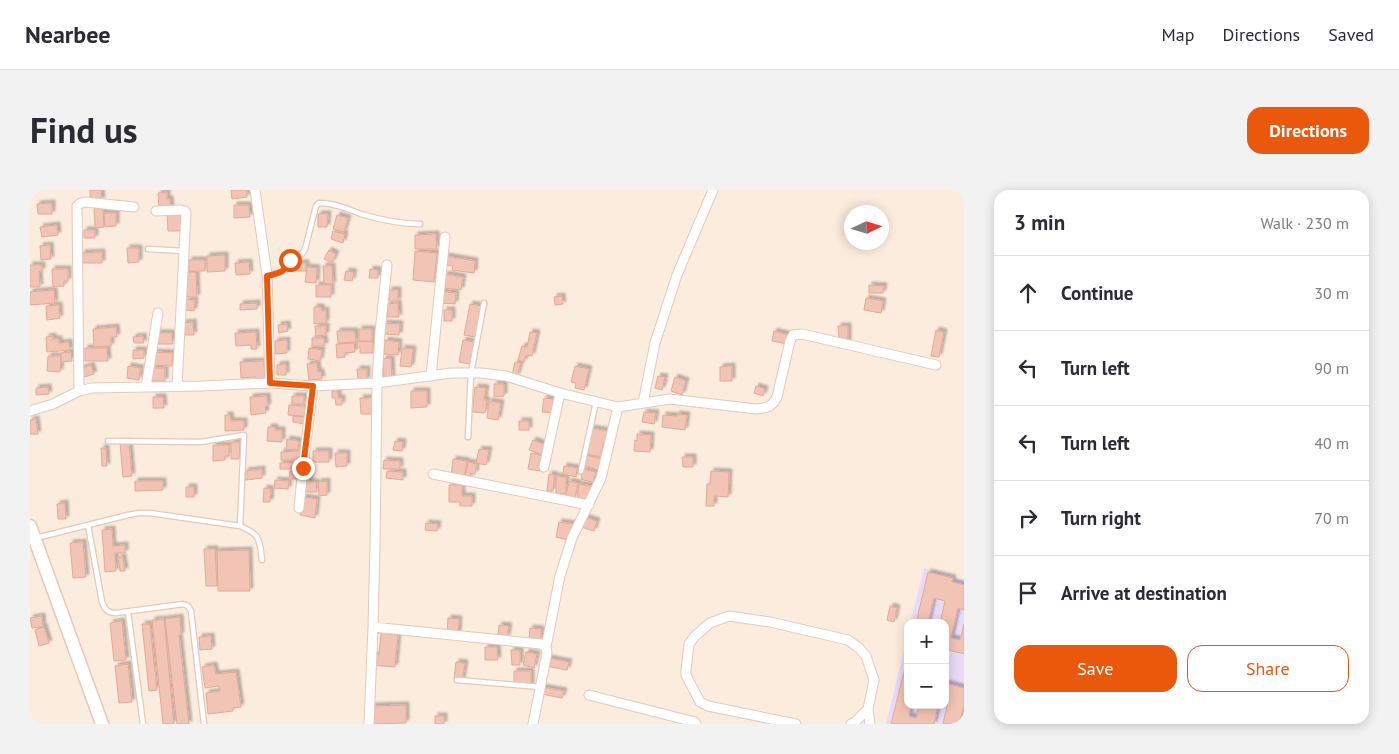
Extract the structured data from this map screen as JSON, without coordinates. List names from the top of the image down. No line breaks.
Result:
{"north":"right","page":{"header":"Nearbee","nav":["Map","Directions","Saved"],"title":"Find us","buttons":["Directions",["Save","Share"]],"heading":["3 min","Walk · 230 m"],"list":[["Continue","30 m"],["Turn left","90 m"],["Turn left","40 m"],["Turn right","70 m"],"Arrive at destination"],"map_buttons":["+","−"]}}
